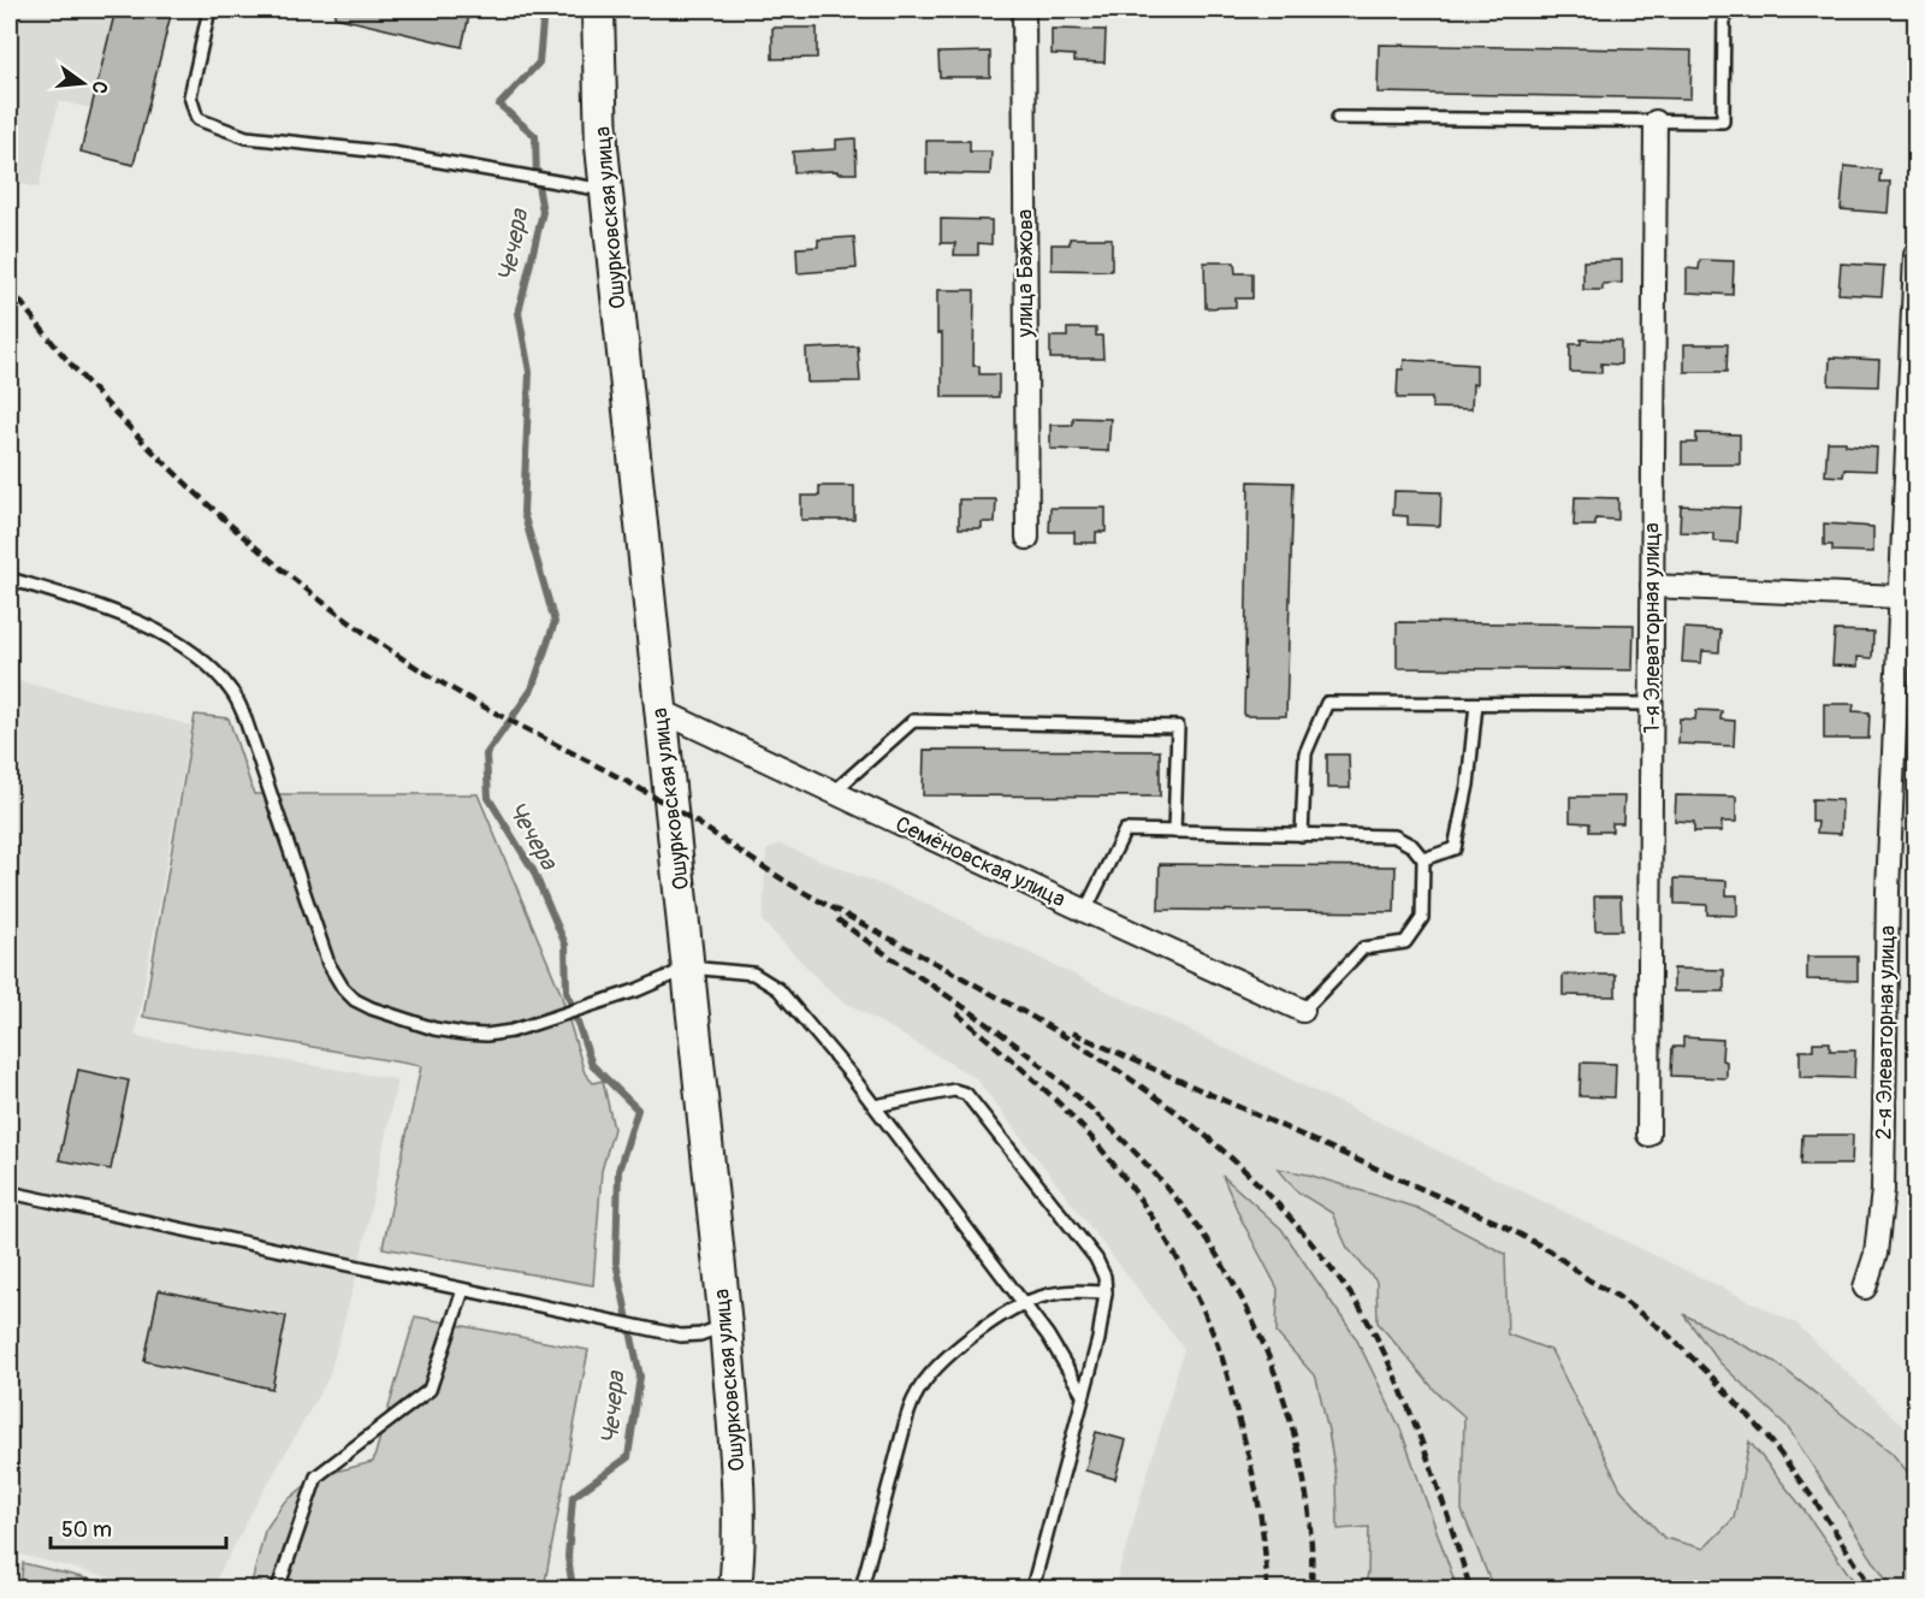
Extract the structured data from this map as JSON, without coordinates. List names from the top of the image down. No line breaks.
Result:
{"streets":{"street":["Ошурковская улица","улица Бажова","1-я Элеваторная улица","Семёновская улица","2-я Элеваторная улица"]},"crossings":[["Ошурковская улица","Семёновская улица"]],"water":["Чечера"],"scale_bar":"50 m","north":"right"}
